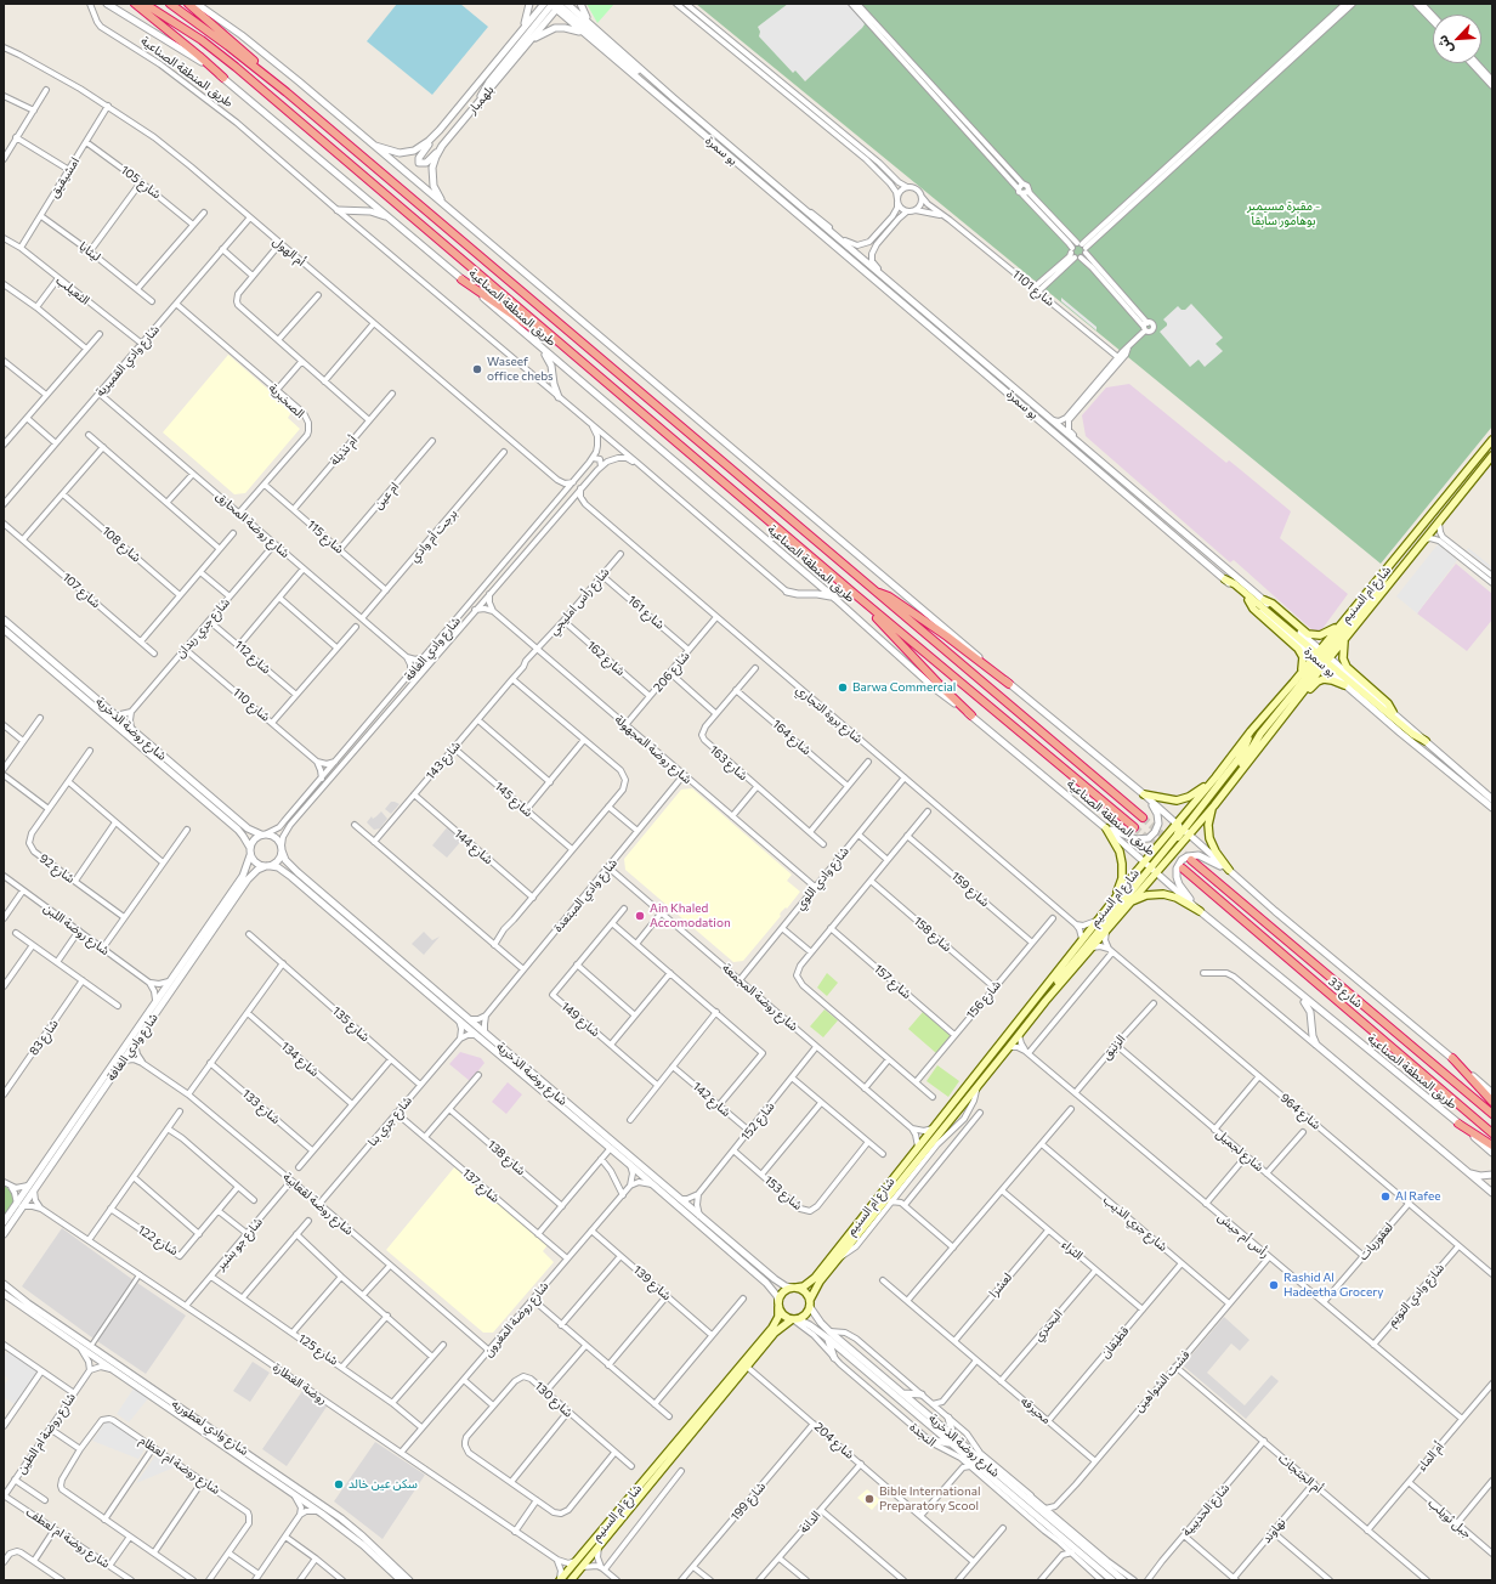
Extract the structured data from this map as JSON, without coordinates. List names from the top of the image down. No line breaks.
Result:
{"streets":{"highway":["طريق المنطقة الصناعية","شارع 33"],"main road":["شارع ام السنيم"],"street":["بلهمبار","بو سمرة","امشيقيق","شارع 105","ليثايا","أم الهول","شارع 1101","الثعيلب","شارع وادي القميرية","الصخبرية","أم نذيلة","ام عين","شارع روضة المحارق","برجت أم وادي","شارع 115","شارع 108","شارع 107","شارع رأس امليجي","شارع 161","شارع جري ربدان","شارع وادي الغافة","شارع 112","شارع 162","شارع 206","شارع 110","شارع بروة التجاري","شارع روضة الذخرية","شارع 164","شارع روضة المجهولة","شارع 143","شارع 163","شارع 145","شارع 144","شارع 92","شارع وادي اللوي","شارع 159","شارع وادي المبتعدة","شارع روضة اللبن","شارع 158","شارع 157","شارع روضة المجمعة","شارع 156","شارع 149","شارع 135","شارع 83","الزنبق","شارع 134","شارع 142","شارع 133","شارع 964","شارع جري بنا","شارع 152","شارع لجميل","شارع 138","شارع 137","شارع 153","شارع روضة لقعابية","شارع جري الذيب","رأس أم حيش","شارع 122","لعقوريات","شارع جو بشير","الثراء","شارع 139","لعشرا","شارع وادي التويم","شارع روضة المغرون","البحتري","قطيفان","شارع 125","فشت الشواهين","روضة الغطارة","شارع 130","محيرقه","شارع وادي لعطوريه","شارع روضة ام الطين","النجدة","شارع 204","أم الماء","شارع روضة ام لعظام","أم الجثجاث","شارع 199","شارع الحديبية","جبل ثويلب","الدانة","نهاوند","شارع روضة ام لعطف"]},"crossings":[["طريق المنطقة الصناعية","شارع ام السنيم"],["طريق المنطقة الصناعية","شارع وادي الغافة"],["بلهمبار","بو سمرة"],["بو سمرة","شارع ام السنيم"],["امشيقيق","شارع 105"],["امشيقيق","ليثايا"],["امشيقيق","أم الهول"],["امشيقيق","الثعيلب"],["أم الهول","شارع وادي القميرية"],["الثعيلب","شارع وادي القميرية"],["شارع وادي القميرية","الصخبرية"],["شارع وادي القميرية","شارع روضة المحارق"],["الصخبرية","شارع روضة المحارق"],["الصخبرية","شارع 115"],["أم نذيلة","شارع 115"],["ام عين","شارع 115"],["شارع روضة المحارق","برجت أم وادي"],["شارع روضة المحارق","شارع جري ربدان"],["برجت أم وادي","شارع 115"],["شارع ام السنيم","شارع بروة التجاري"],["شارع ام السنيم","شارع روضة الذخرية"],["شارع ام السنيم","شارع 33"],["شارع ام السنيم","رأس أم حيش"],["شارع ام السنيم","النجدة"],["شارع ام السنيم","شارع 204"],["شارع رأس امليجي","شارع 161"],["شارع رأس امليجي","شارع 162"],["شارع رأس امليجي","شارع روضة المجهولة"],["شارع رأس امليجي","شارع 143"],["شارع 161","شارع 206"],["شارع جري ربدان","شارع 112"],["شارع جري ربدان","شارع 110"],["شارع وادي الغافة","شارع روضة الذخرية"],["شارع وادي الغافة","شارع روضة لقعابية"],["شارع وادي الغافة","روضة الغطارة"],["شارع 162","شارع 206"],["شارع 206","شارع بروة التجاري"],["شارع 206","شارع روضة المجهولة"],["شارع بروة التجاري","شارع وادي اللوي"],["شارع روضة الذخرية","النجدة"],["شارع 164","شارع 163"],["شارع روضة المجهولة","شارع 143"],["شارع روضة المجهولة","شارع 163"],["شارع روضة المجهولة","شارع وادي اللوي"],["شارع روضة المجهولة","شارع وادي المبتعدة"],["شارع 143","شارع 145"],["شارع 143","شارع 144"],["شارع وادي اللوي","شارع روضة المجمعة"],["شارع 159","شارع 156"],["شارع وادي المبتعدة","شارع روضة المجمعة"],["شارع 158","شارع 156"],["شارع 157","شارع 156"],["شارع روضة المجمعة","شارع 152"],["شارع 135","شارع جري بنا"],["الزنبق","شارع لجميل"],["الزنبق","رأس أم حيش"],["شارع 142","شارع 152"],["شارع 964","لعقوريات"],["شارع 964","شارع وادي التويم"],["شارع جري بنا","شارع 137"],["شارع جري بنا","شارع روضة لقعابية"],["شارع 152","شارع 153"],["شارع لجميل","لعقوريات"],["شارع 137","شارع روضة المغرون"],["شارع روضة لقعابية","شارع جو بشير"],["شارع روضة لقعابية","شارع روضة المغرون"],["شارع جري الذيب","قطيفان"],["شارع جري الذيب","فشت الشواهين"],["رأس أم حيش","لعقوريات"],["رأس أم حيش","شارع وادي التويم"],["رأس أم حيش","فشت الشواهين"],["رأس أم حيش","أم الماء"],["شارع جو بشير","شارع 125"],["شارع جو بشير","روضة الغطارة"],["الثراء","لعشرا"],["الثراء","البحتري"],["الثراء","قطيفان"],["شارع 139","شارع روضة المغرون"],["لعشرا","محيرقه"],["شارع روضة المغرون","شارع 125"],["شارع روضة المغرون","روضة الغطارة"],["البحتري","محيرقه"],["قطيفان","محيرقه"],["فشت الشواهين","محيرقه"],["فشت الشواهين","أم الجثجاث"],["شارع روضة ام الطين","شارع روضة ام لعطف"],["شارع 204","شارع 199"],["شارع 204","الدانة"],["أم الماء","أم الجثجاث"],["أم الماء","جبل ثويلب"],["أم الجثجاث","شارع الحديبية"],["أم الجثجاث","نهاوند"]],"parks":["مقبرة مسيمير - بوهامور سابقاً"],"places":["Waseef office chebs","Barwa Commercial","Ain Khaled Accomodation","Al Rafee","Rashid Al Hadeetha Grocery","سكن عين خالد","Bible International Preparatory Scool"],"north":"bottom left"}
